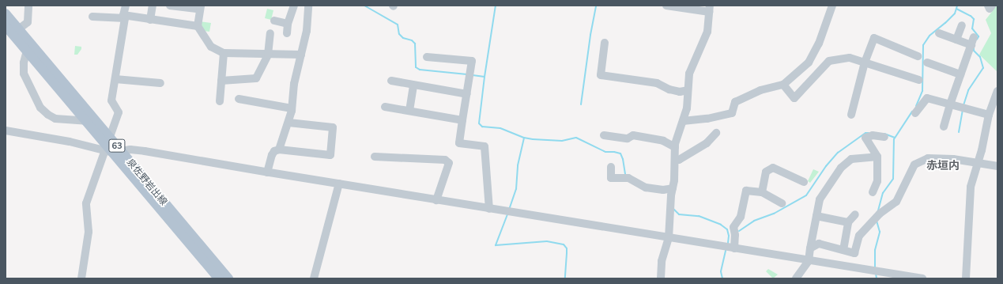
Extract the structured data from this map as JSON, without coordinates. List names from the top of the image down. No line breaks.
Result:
{"streets":{"main road":["63","泉佐野岩出線"]},"districts":["赤垣内"]}
